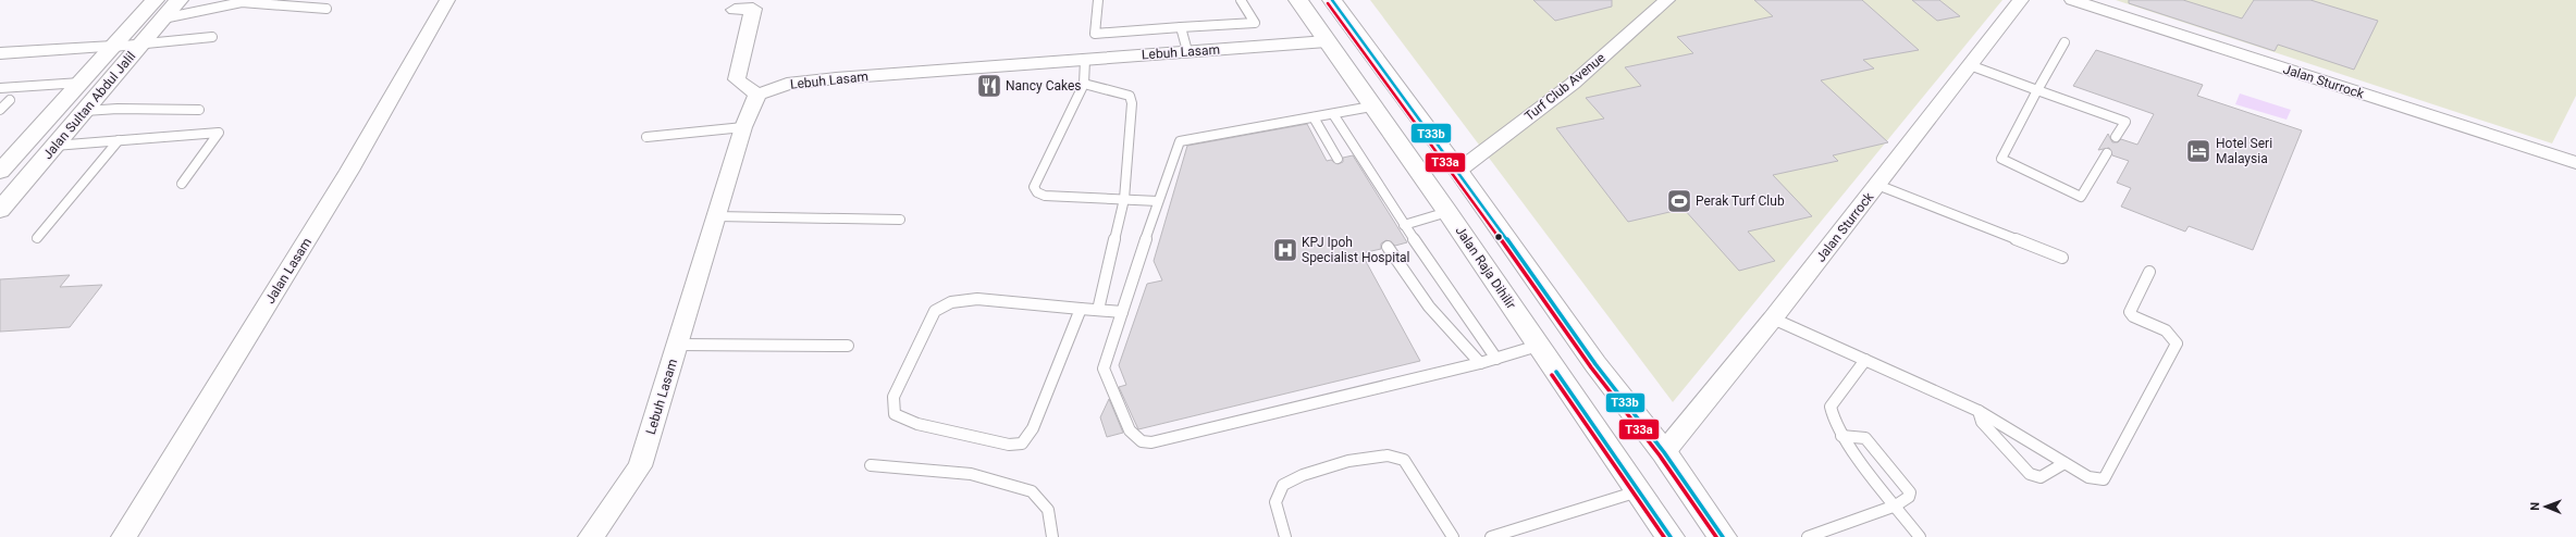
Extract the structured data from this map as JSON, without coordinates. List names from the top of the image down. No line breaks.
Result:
{"streets":{"main road":["Jalan Sultan Abdul Jalil","Jalan Raja Dihilir"],"street":["Lebuh Lasam","Jalan Sturrock","Turf Club Avenue","Jalan Lasam"]},"crossings":[["Lebuh Lasam","Jalan Raja Dihilir"]],"places":{"restaurant":["Nancy Cakes"],"hotel":["Hotel Seri Malaysia"],"sports":["Perak Turf Club"],"hospital":["KPJ Ipoh Specialist Hospital"]},"lines":["transit line T33b","transit line T33a"],"north":"left"}
